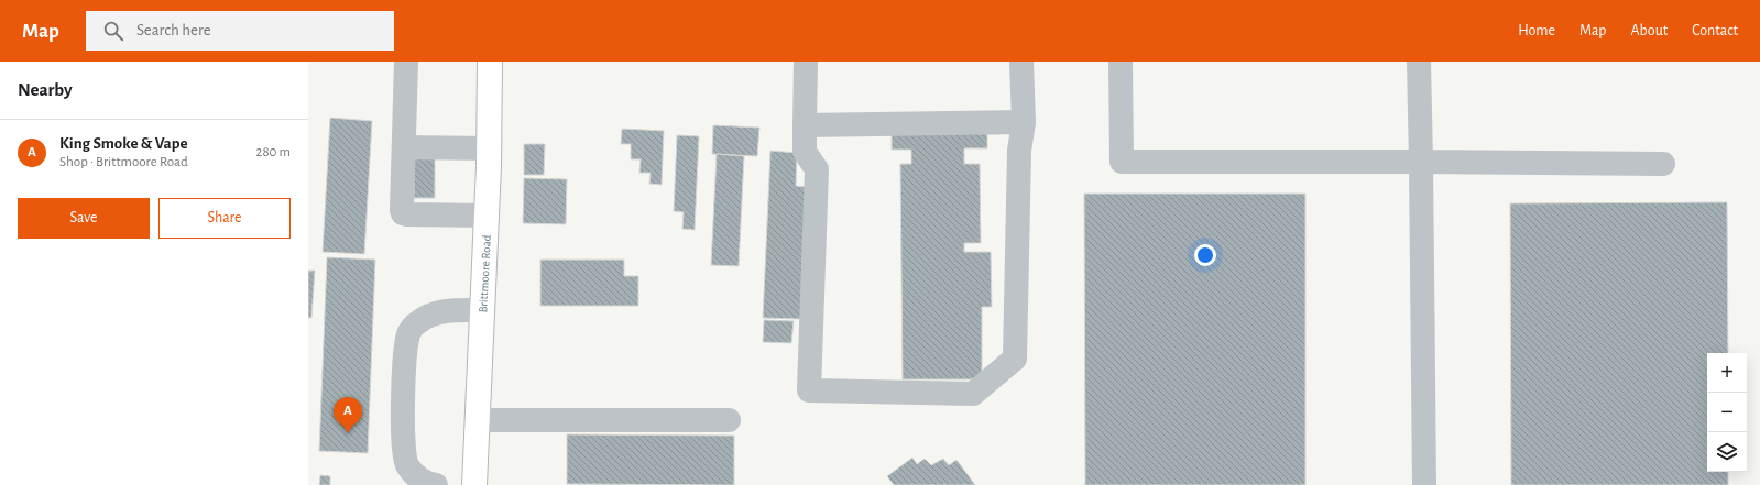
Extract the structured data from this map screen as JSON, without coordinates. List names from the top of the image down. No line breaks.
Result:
{"streets":{"main road":["Brittmoore Road"]},"page":{"header":"Map","search":"Search here","nav":["Home","Map","About","Contact"],"heading":"Nearby","list":[{"mark":"A","name":"King Smoke & Vape","note":"Shop · Brittmoore Road","value":"280 m"}],"buttons":["Save","Share"],"map_buttons":["+","−"],"pins":"A"}}
